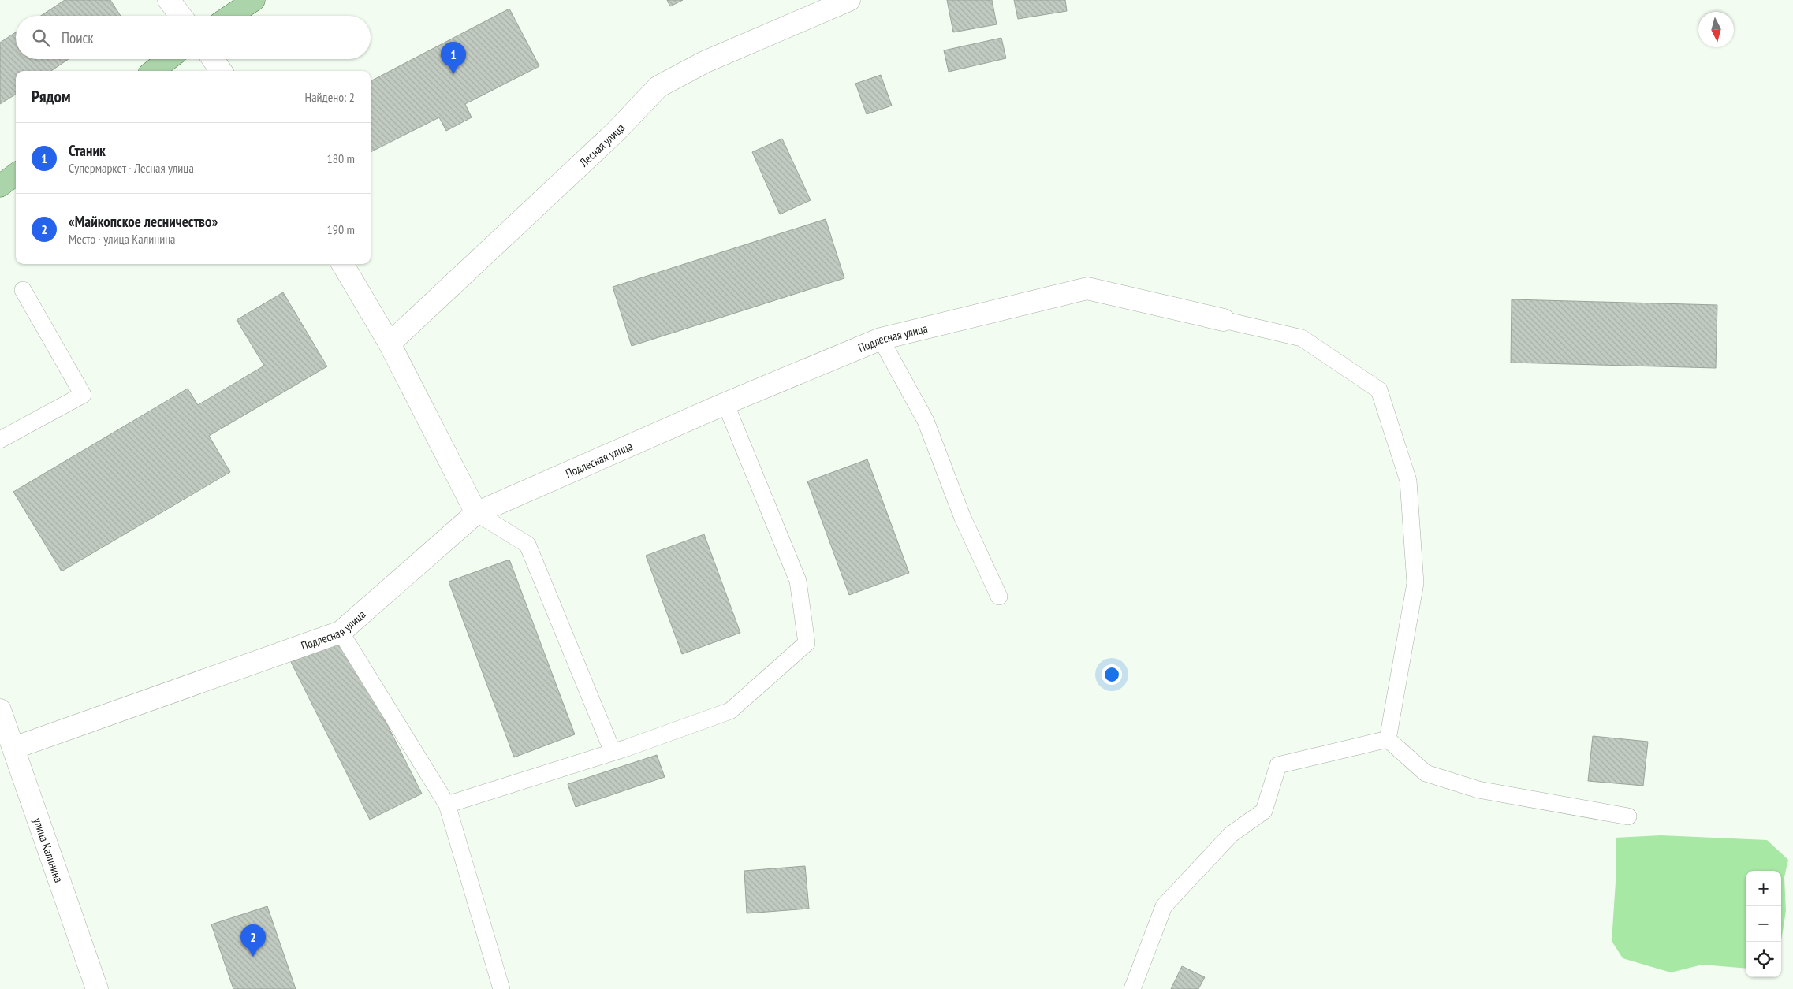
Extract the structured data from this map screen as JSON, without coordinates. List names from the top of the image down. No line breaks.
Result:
{"streets":{"street":["Лесная улица","Подлесная улица","улица Калинина"]},"crossings":[["Подлесная улица","улица Калинина"]],"north":"bottom","page":{"search":"Поиск","pins":["1","2"],"heading":["Рядом","Найдено: 2"],"list":[{"mark":"1","name":"Станик","note":"Супермаркет · Лесная улица","value":"180 m"},{"mark":"2","name":"«Майкопское лесничество»","note":"Место · улица Калинина","value":"190 m"}],"map_buttons":["+","−"]}}
